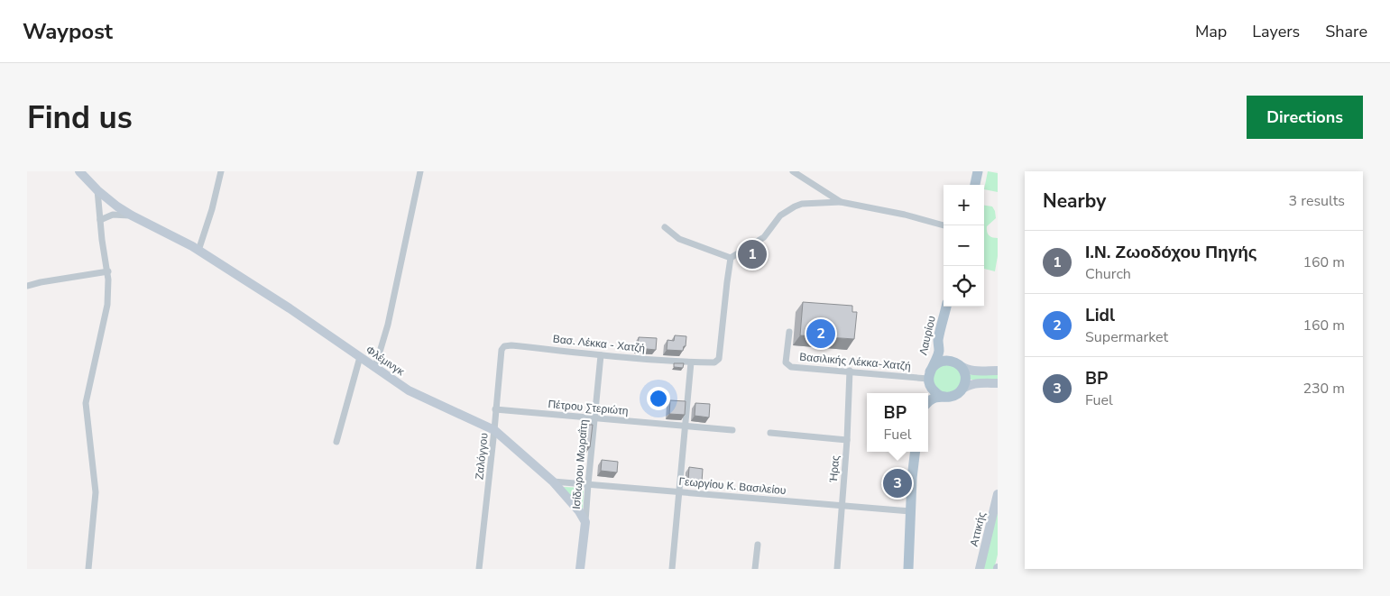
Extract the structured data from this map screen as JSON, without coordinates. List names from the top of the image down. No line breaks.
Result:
{"streets":{"main road":["Λαυρίου"],"street":["Βασ. Λέκκα - Χατζή","Φλέμινγκ","Βασιλικής Λέκκα-Χατζή","Πέτρου Στεριώτη","Ζαλόγγου","Ισίδωρου Μωραΐτη","Ήρας","Γεωργίου Κ. Βασιλείου","Αττικής"]},"crossings":[["Λαυρίου","Βασιλικής Λέκκα-Χατζή"],["Βασ. Λέκκα - Χατζή","Ζαλόγγου"],["Βασ. Λέκκα - Χατζή","Ισίδωρου Μωραΐτη"],["Φλέμινγκ","Ζαλόγγου"],["Φλέμινγκ","Ισίδωρου Μωραΐτη"],["Φλέμινγκ","Γεωργίου Κ. Βασιλείου"],["Βασιλικής Λέκκα-Χατζή","Ήρας"],["Πέτρου Στεριώτη","Ζαλόγγου"],["Πέτρου Στεριώτη","Ισίδωρου Μωραΐτη"],["Ισίδωρου Μωραΐτη","Γεωργίου Κ. Βασιλείου"],["Ήρας","Γεωργίου Κ. Βασιλείου"]],"page":{"header":"Waypost","nav":["Map","Layers","Share"],"buttons":"Directions","title":"Find us","heading":["Nearby","3 results"],"map_buttons":["+","−"],"list":[{"mark":"1","name":"Ι.Ν. Ζωοδόχου Πηγής","note":"Church","value":"160 m"},{"mark":"2","name":"Lidl","note":"Supermarket","value":"160 m"},{"mark":"3","name":"BP","note":"Fuel","value":"230 m"}],"pins":["1","2","3"],"popup":["BP","Fuel"]}}
